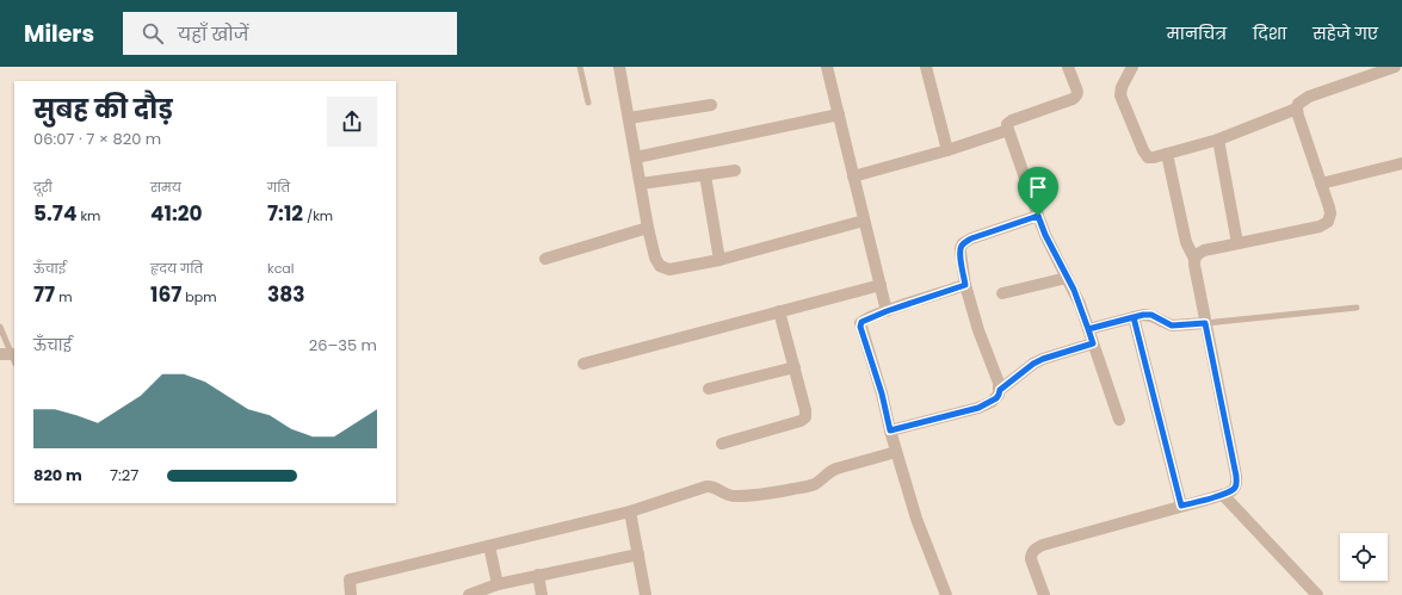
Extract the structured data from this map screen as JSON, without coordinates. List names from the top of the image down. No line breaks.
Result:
{"page":{"header":"Milers","search":"यहाँ खोजें","nav":["मानचित्र","दिशा","सहेजे गए"],"heading":["सुबह की दौड़","06:07 · 7 × 820 m"],"stats":[["दूरी","5.74 km"],["समय","41:20"],["गति","7:12 /km"],["ऊँचाई","77 m"],["हृदय गति","167 bpm"],["kcal","383"]],"chart":["ऊँचाई","26–35 m"],"list":[{"name":"820 m","note":"7:27"}]}}
